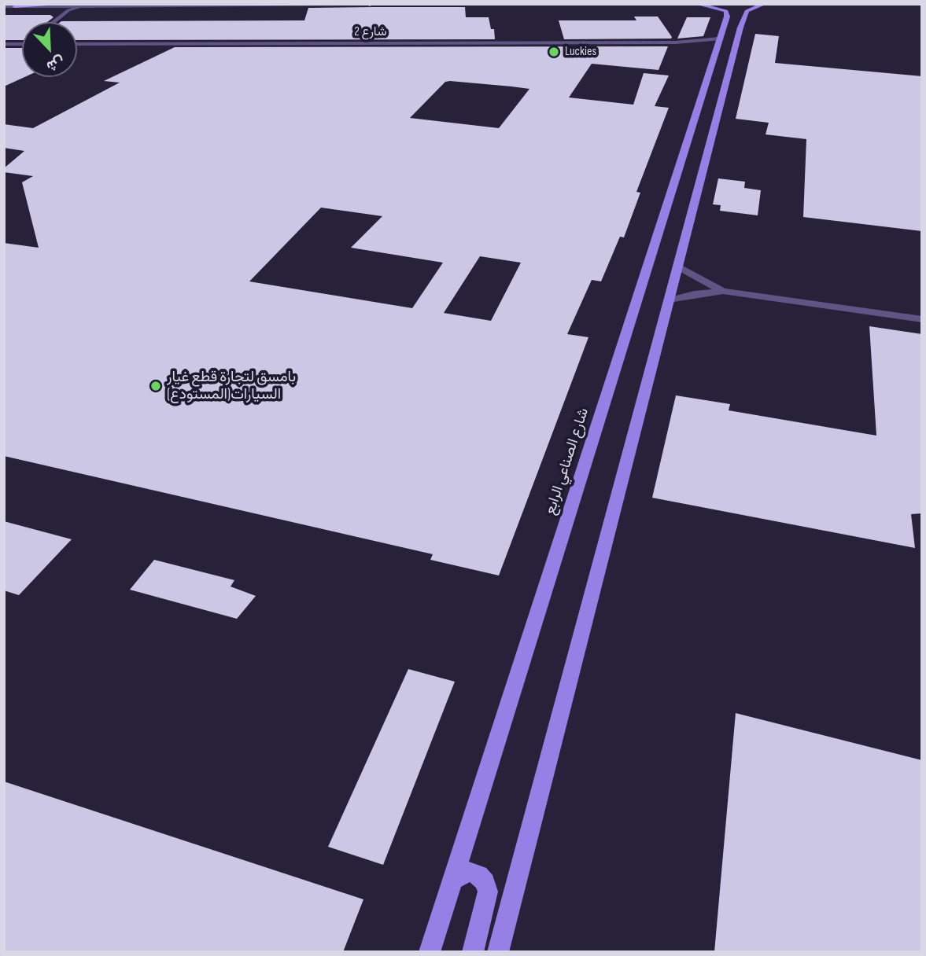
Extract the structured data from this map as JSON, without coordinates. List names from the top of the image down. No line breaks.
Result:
{"streets":{"main road":["شارع الصناعي الرابع"],"street":["شارع 2"]},"crossings":[["شارع 2","شارع الصناعي الرابع"]],"places":["Luckies","بامسق لتجارة قطع غيار السيارات(المستودع)"],"north":"bottom right"}
